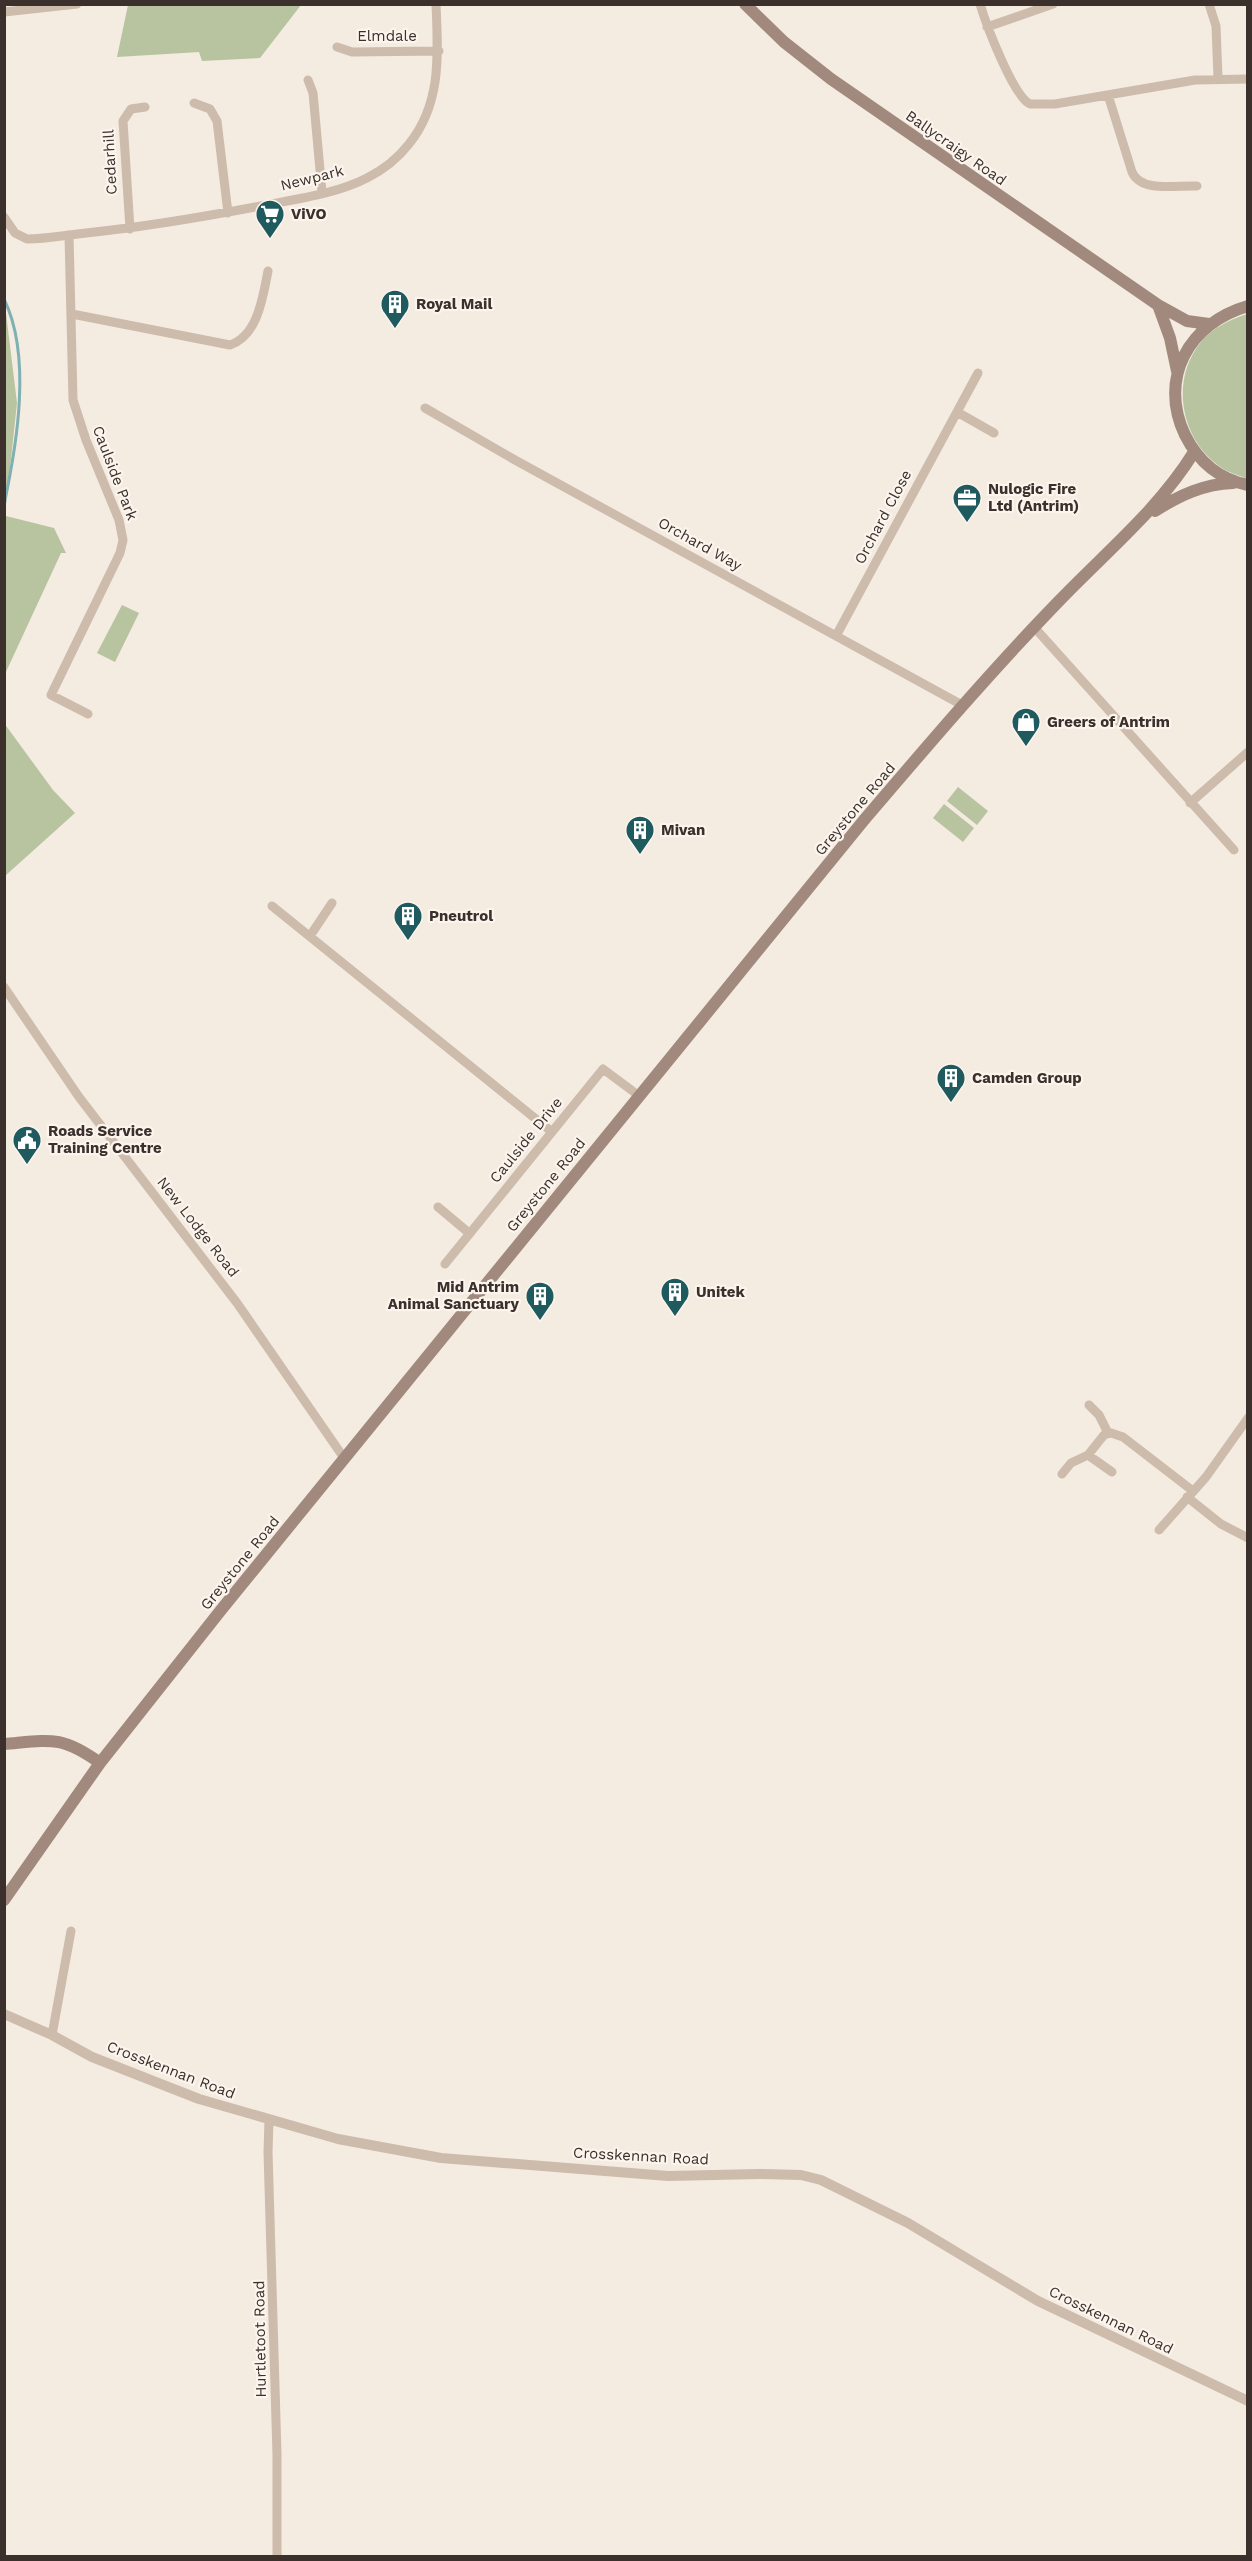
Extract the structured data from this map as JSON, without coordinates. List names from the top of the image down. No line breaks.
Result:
{"streets":{"main road":["Ballycraigy Road","Greystone Road"],"street":["Elmdale","Cedarhill","Newpark","Caulside Park","Orchard Close","Orchard Way","Caulside Drive","New Lodge Road","Crosskennan Road","Hurtletoot Road"]},"crossings":[["Elmdale","Newpark"],["Cedarhill","Newpark"],["Newpark","Caulside Park"],["Orchard Close","Orchard Way"],["Orchard Way","Greystone Road"],["Greystone Road","Caulside Drive"],["Greystone Road","New Lodge Road"],["Crosskennan Road","Hurtletoot Road"]],"places":{"supermarket":["ViVO"],"building":["Royal Mail","Mivan","Pneutrol","Camden Group","Unitek","Mid Antrim Animal Sanctuary"],"office":["Nulogic Fire Ltd (Antrim)"],"shop":["Greers of Antrim"],"public building":["Roads Service Training Centre"]}}
